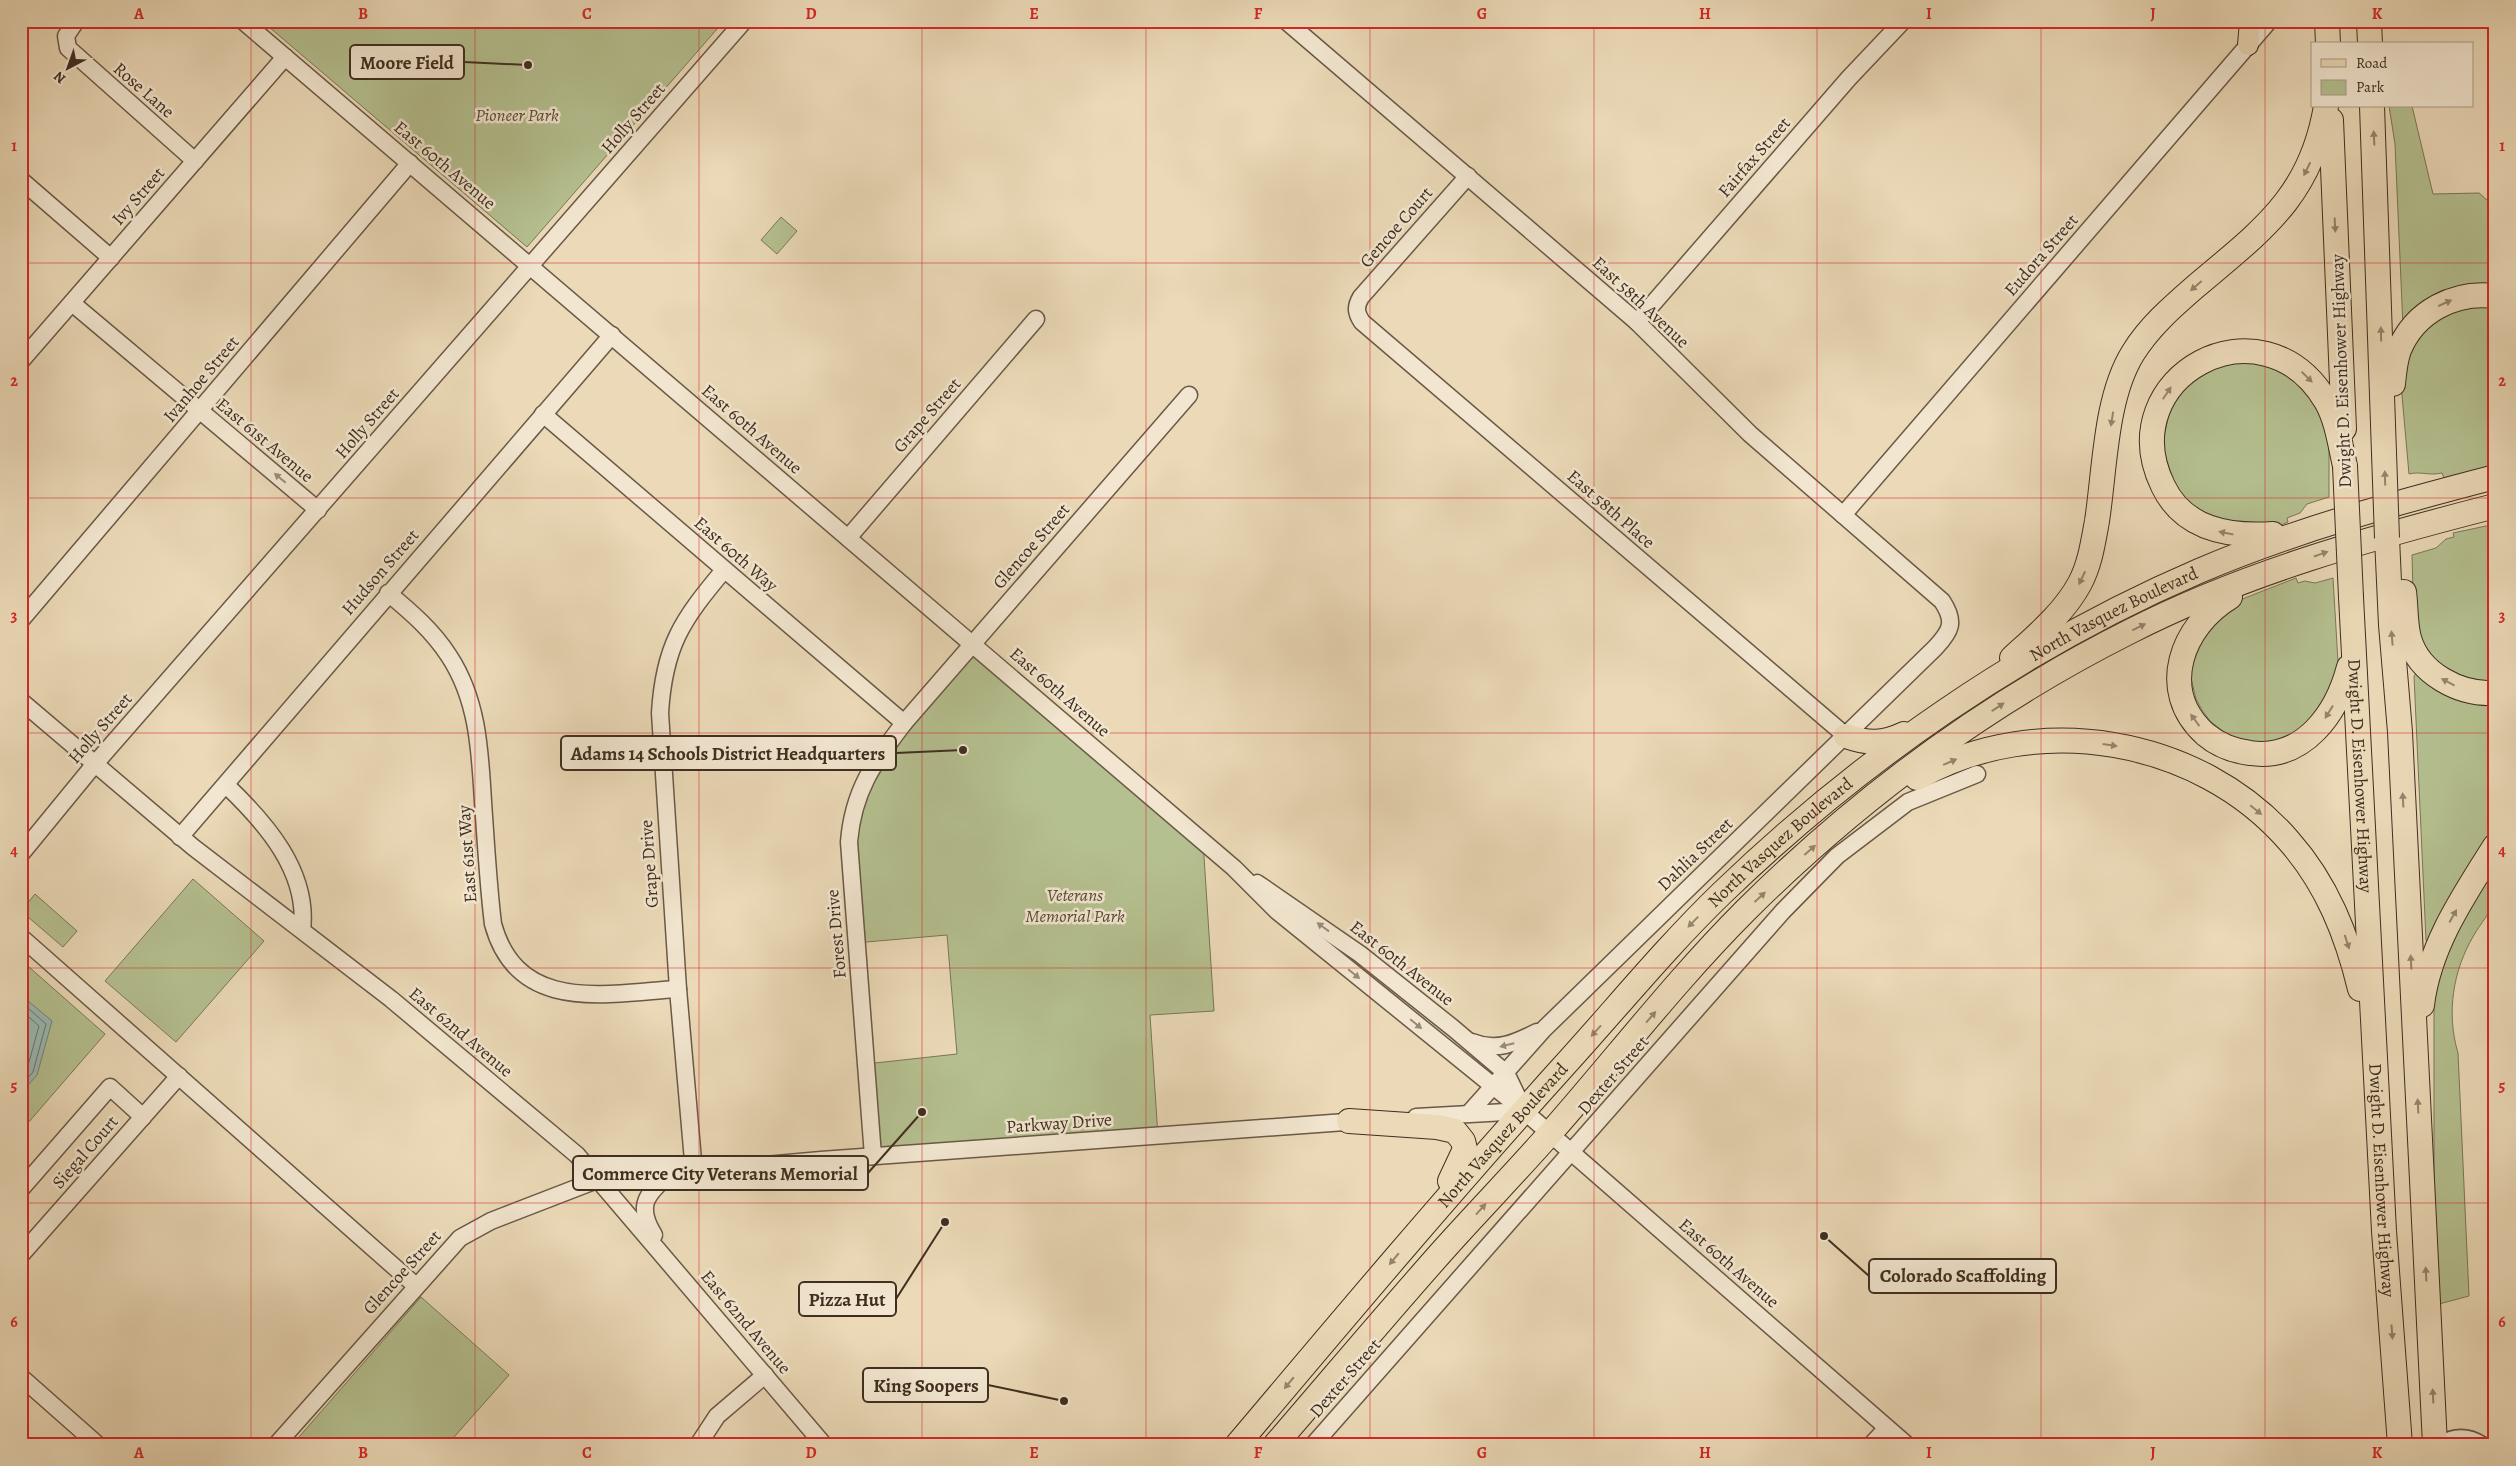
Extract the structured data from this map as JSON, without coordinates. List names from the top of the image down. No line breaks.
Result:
{"streets":{"highway":["Dwight D. Eisenhower Highway","North Vasquez Boulevard"],"street":["Rose Lane","Holly Street","Fairfax Street","East 60th Avenue","Ivy Street","Gencoe Court","Eudora Street","East 58th Avenue","Ivanhoe Street","Grape Street","East 61st Avenue","East 58th Place","Glencoe Street","East 60th Way","Hudson Street","East 61st Way","Dahlia Street","Grape Drive","Forest Drive","East 62nd Avenue","Dexter Street","Parkway Drive","Siegal Court"]},"crossings":[["Rose Lane","Ivy Street"],["Holly Street","East 60th Avenue"],["Holly Street","East 61st Avenue"],["Holly Street","East 62nd Avenue"],["Fairfax Street","East 58th Avenue"],["East 60th Avenue","Ivy Street"],["East 60th Avenue","Ivanhoe Street"],["East 60th Avenue","Grape Street"],["East 60th Avenue","Glencoe Street"],["East 60th Avenue","Hudson Street"],["East 60th Avenue","North Vasquez Boulevard"],["East 60th Avenue","Dahlia Street"],["East 60th Avenue","Dexter Street"],["East 60th Avenue","Parkway Drive"],["Ivy Street","East 61st Avenue"],["Gencoe Court","East 58th Avenue"],["Gencoe Court","East 58th Place"],["Eudora Street","East 58th Avenue"],["East 58th Avenue","Dahlia Street"],["Ivanhoe Street","East 61st Avenue"],["East 58th Place","Dahlia Street"],["Glencoe Street","East 60th Way"],["Glencoe Street","Forest Drive"],["Glencoe Street","East 62nd Avenue"],["Glencoe Street","Parkway Drive"],["East 60th Way","Hudson Street"],["East 60th Way","Grape Drive"],["East 60th Way","Forest Drive"],["Hudson Street","East 61st Way"],["Hudson Street","East 62nd Avenue"],["North Vasquez Boulevard","Parkway Drive"],["East 61st Way","Grape Drive"],["Dahlia Street","Parkway Drive"],["Grape Drive","Parkway Drive"],["Forest Drive","Parkway Drive"],["East 62nd Avenue","Parkway Drive"]],"one_way":["East 61st Avenue"],"parks":["Pioneer Park","Veterans Memorial Park"],"places":["Moore Field","Adams 14 Schools District Headquarters","Commerce City Veterans Memorial","Pizza Hut","Colorado Scaffolding","King Soopers"],"legend":["Road","Park"],"north":"bottom left","grid":{"columns":["A","B","C","D","E","F","G","H","I","J","K"],"rows":["1","2","3","4","5","6"]}}
